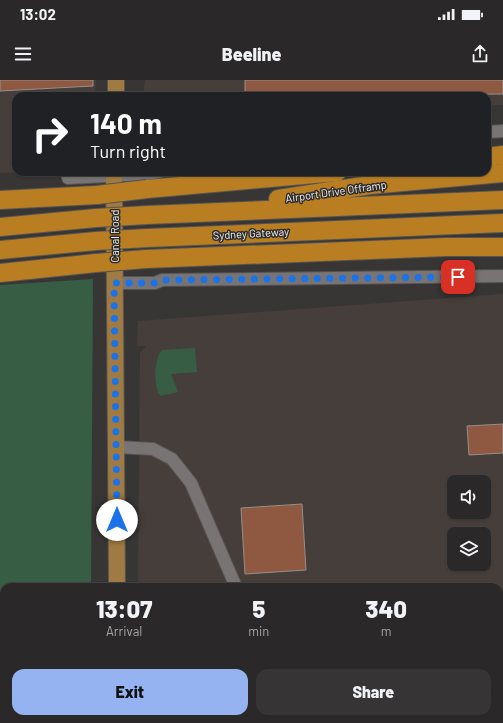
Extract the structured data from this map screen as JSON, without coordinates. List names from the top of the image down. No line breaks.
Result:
{"streets":{"highway":["Airport Drive Offramp","Sydney Gateway"],"main road":["Canal Road"]},"crossings":[["Airport Drive Offramp","Sydney Gateway"]],"page":{"status":"13:02","header":"Beeline","turn":["140 m","Turn right"],"eta":["13:07","Arrival","5","min","340","m"],"buttons":["Exit","Share"]}}
